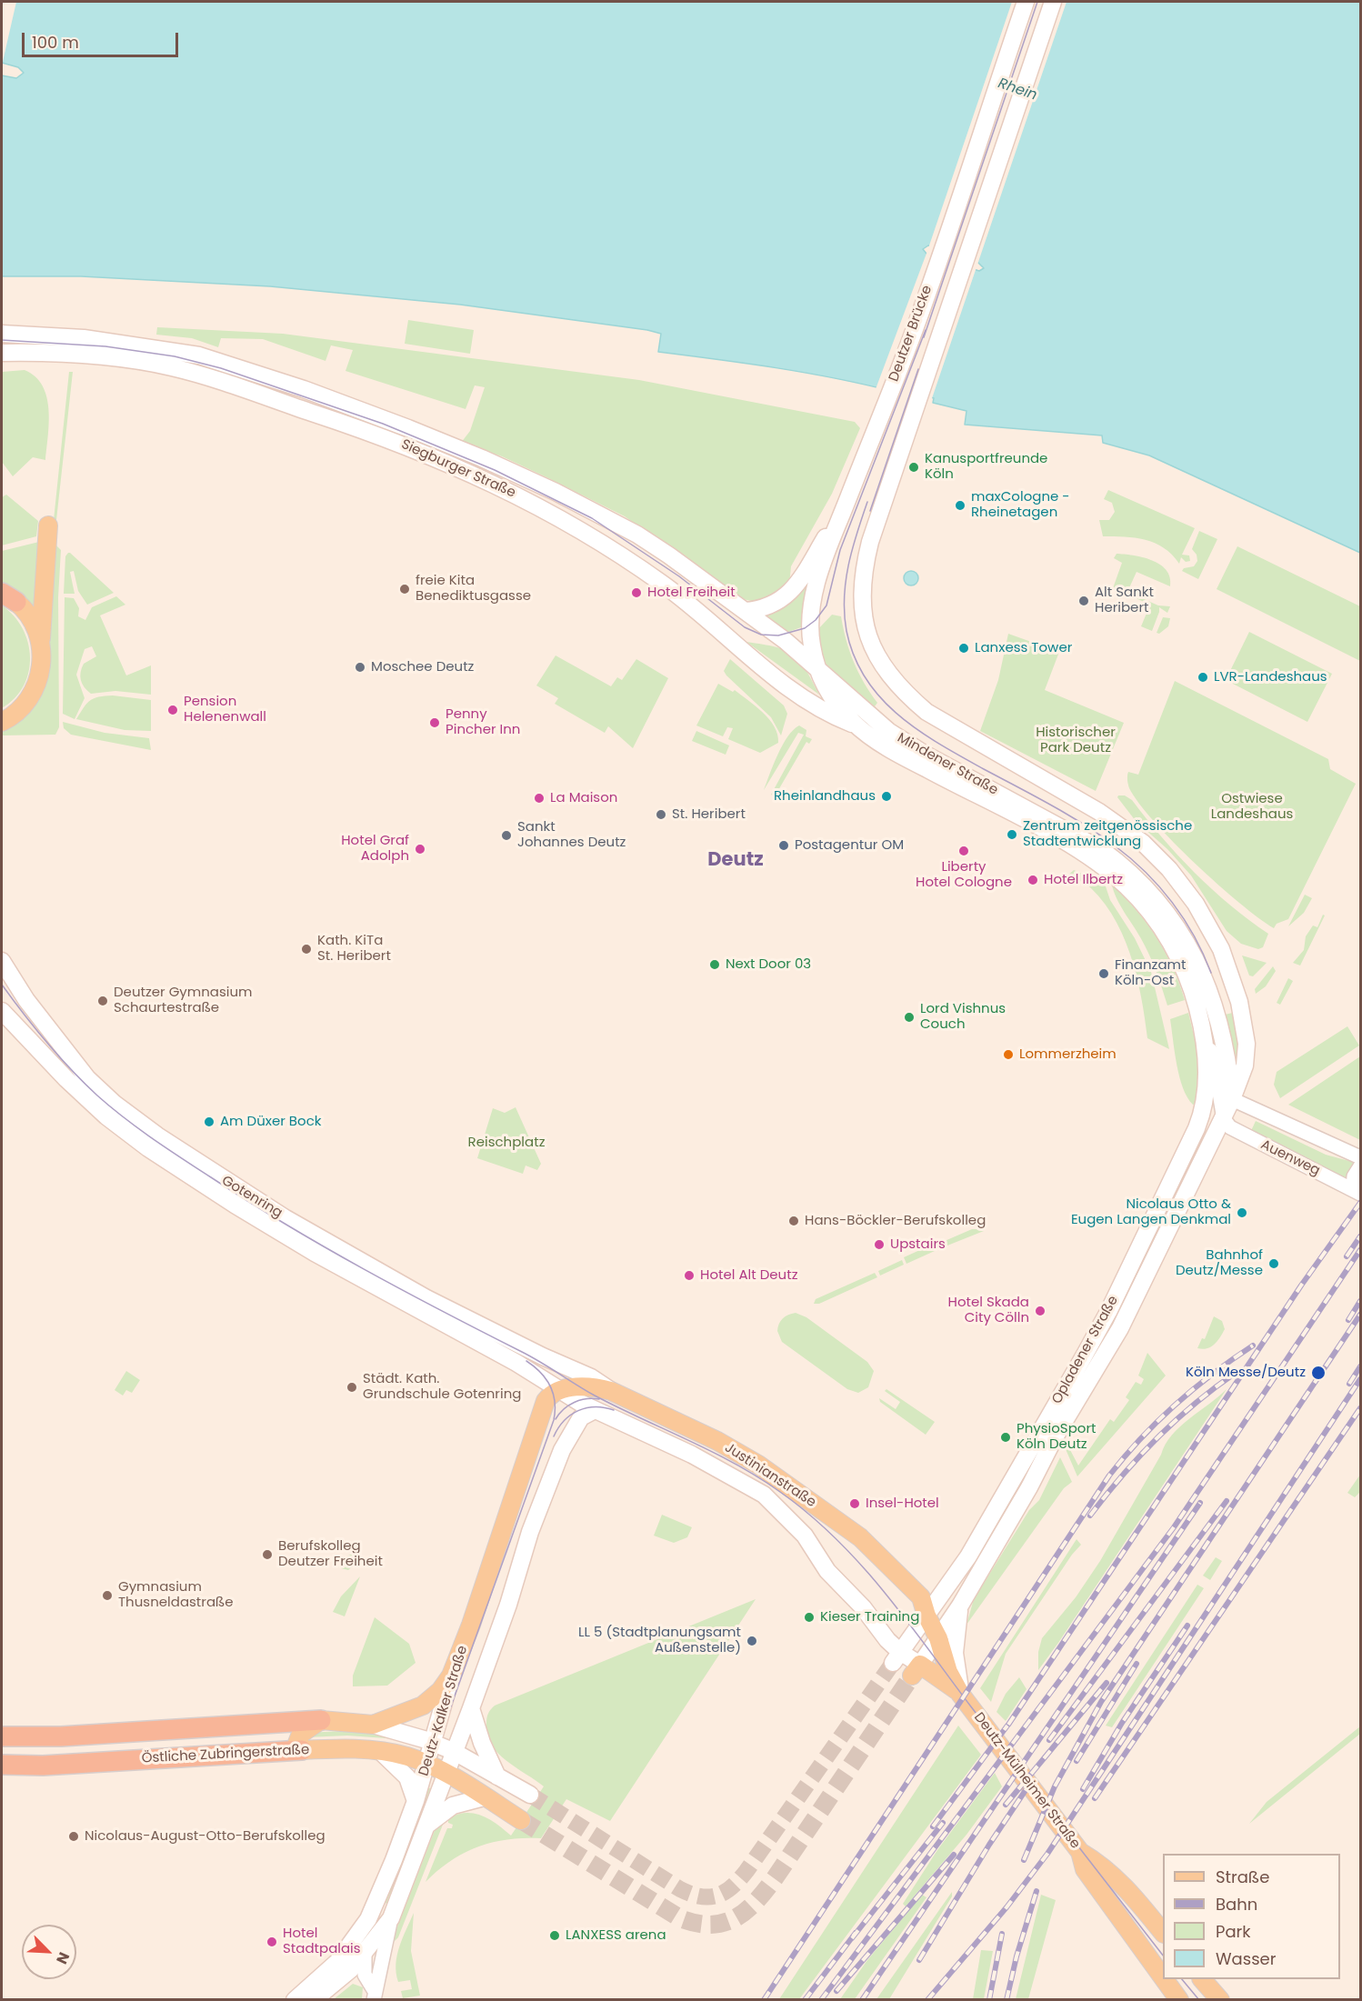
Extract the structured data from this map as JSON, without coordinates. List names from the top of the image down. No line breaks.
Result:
{"streets":{"highway":["Östliche Zubringerstraße"],"main road":["Deutzer Brücke","Siegburger Straße","Mindener Straße","Gotenring","Opladener Straße","Justinianstraße","Deutz-Kalker Straße","Deutz-Mülheimer Straße"],"street":["Auenweg"]},"crossings":[["Deutzer Brücke","Siegburger Straße"],["Deutzer Brücke","Mindener Straße"],["Siegburger Straße","Mindener Straße"],["Mindener Straße","Auenweg"],["Mindener Straße","Opladener Straße"],["Auenweg","Opladener Straße"],["Gotenring","Justinianstraße"],["Opladener Straße","Justinianstraße"],["Opladener Straße","Deutz-Mülheimer Straße"],["Justinianstraße","Deutz-Kalker Straße"],["Justinianstraße","Deutz-Mülheimer Straße"],["Deutz-Kalker Straße","Östliche Zubringerstraße"]],"districts":["Deutz"],"water":["Rhein"],"parks":["Historischer Park Deutz","Ostwiese Landeshaus","Reischplatz"],"places":["Kanusportfreunde Köln","maxCologne - Rheinetagen","freie Kita Benediktusgasse","Hotel Freiheit","Alt Sankt Heribert","Lanxess Tower","Moschee Deutz","LVR-Landeshaus","Pension Helenenwall","Penny Pincher Inn","Rheinlandhaus","La Maison","St. Heribert","Zentrum zeitgenössische Stadtentwicklung","Sankt Johannes Deutz","Postagentur OM","Hotel Graf Adolph","Liberty Hotel Cologne","Hotel Ilbertz","Kath. KiTa St. Heribert","Next Door 03","Finanzamt Köln-Ost","Deutzer Gymnasium Schaurtestraße","Lord Vishnus Couch","Lommerzheim","Am Düxer Bock","Nicolaus Otto & Eugen Langen Denkmal","Hans-Böckler-Berufskolleg","Upstairs","Bahnhof Deutz/Messe","Hotel Alt Deutz","Hotel Skada City Cölln","Köln Messe/Deutz","Städt. Kath. Grundschule Gotenring","PhysioSport Köln Deutz","Insel-Hotel","Berufskolleg Deutzer Freiheit","Gymnasium Thusneldastraße","Kieser Training","LL 5 (Stadtplanungsamt Außenstelle)","Nicolaus-August-Otto-Berufskolleg","LANXESS arena","Hotel Stadtpalais"],"legend":["Straße","Bahn","Park","Wasser"],"scale_bar":"100 m","north":"bottom right"}
